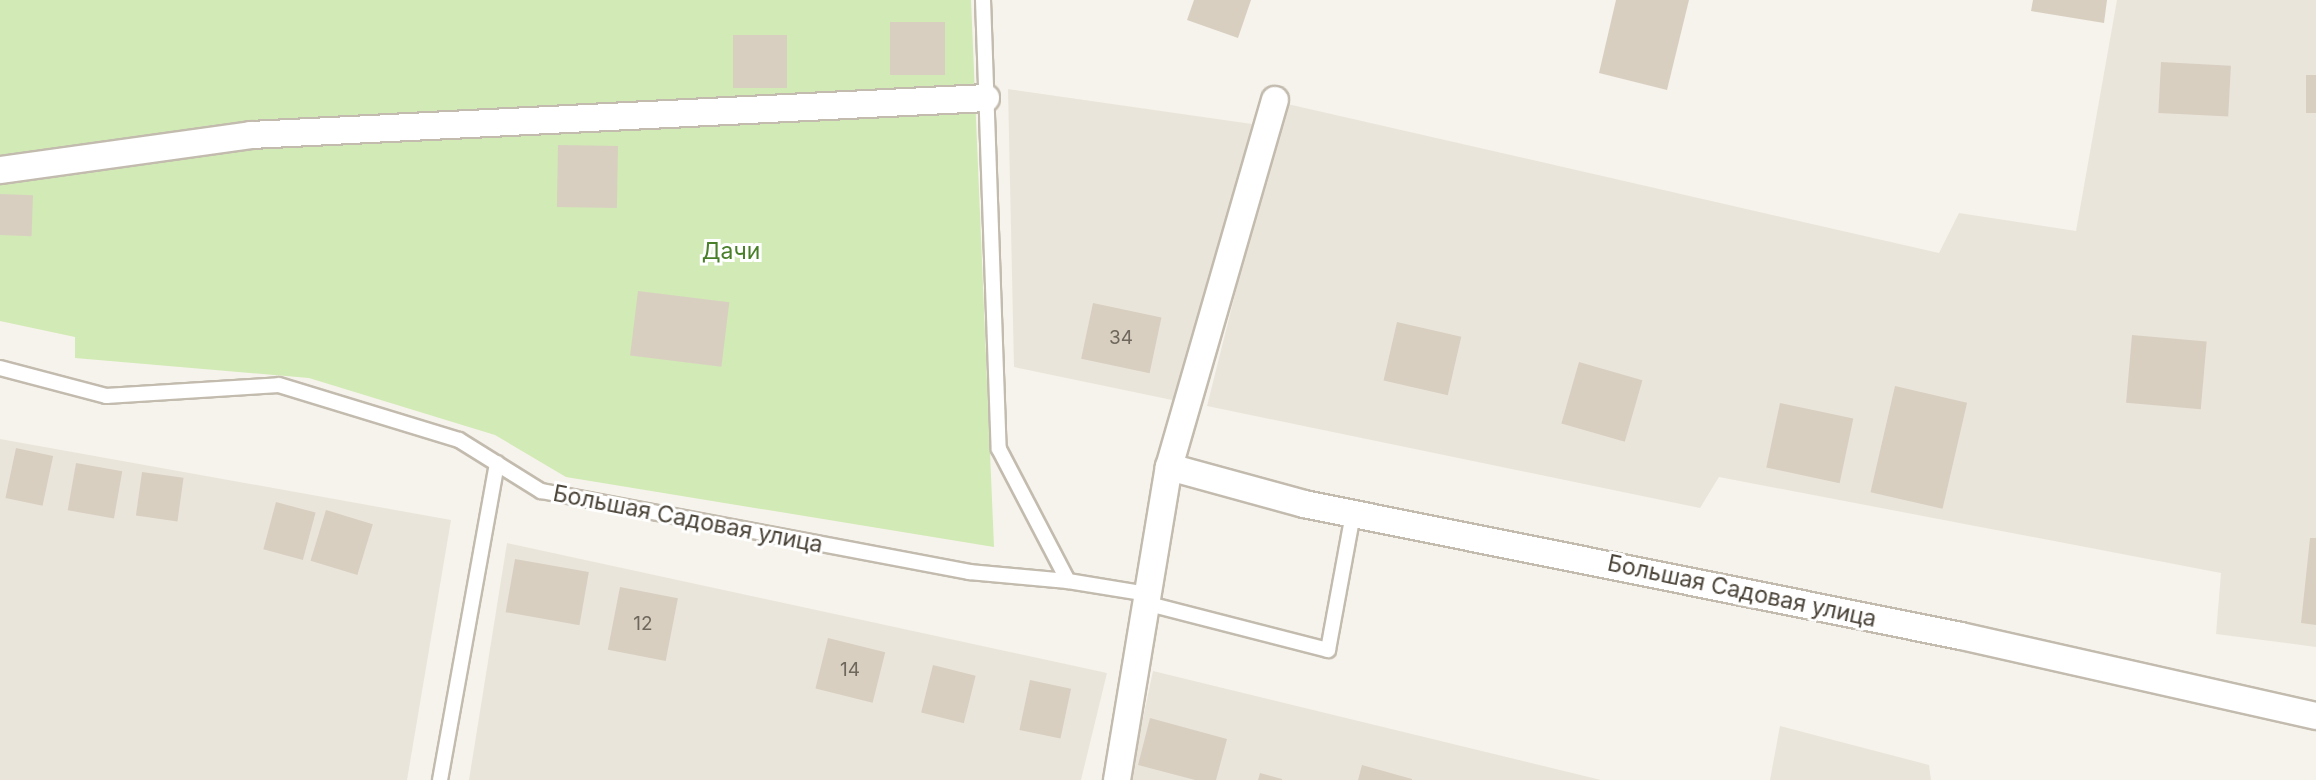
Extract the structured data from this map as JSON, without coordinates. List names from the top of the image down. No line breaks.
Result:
{"streets":{"street":["Большая Садовая улица"]},"parks":["Дачи"],"house_numbers":["34","12","14"]}
